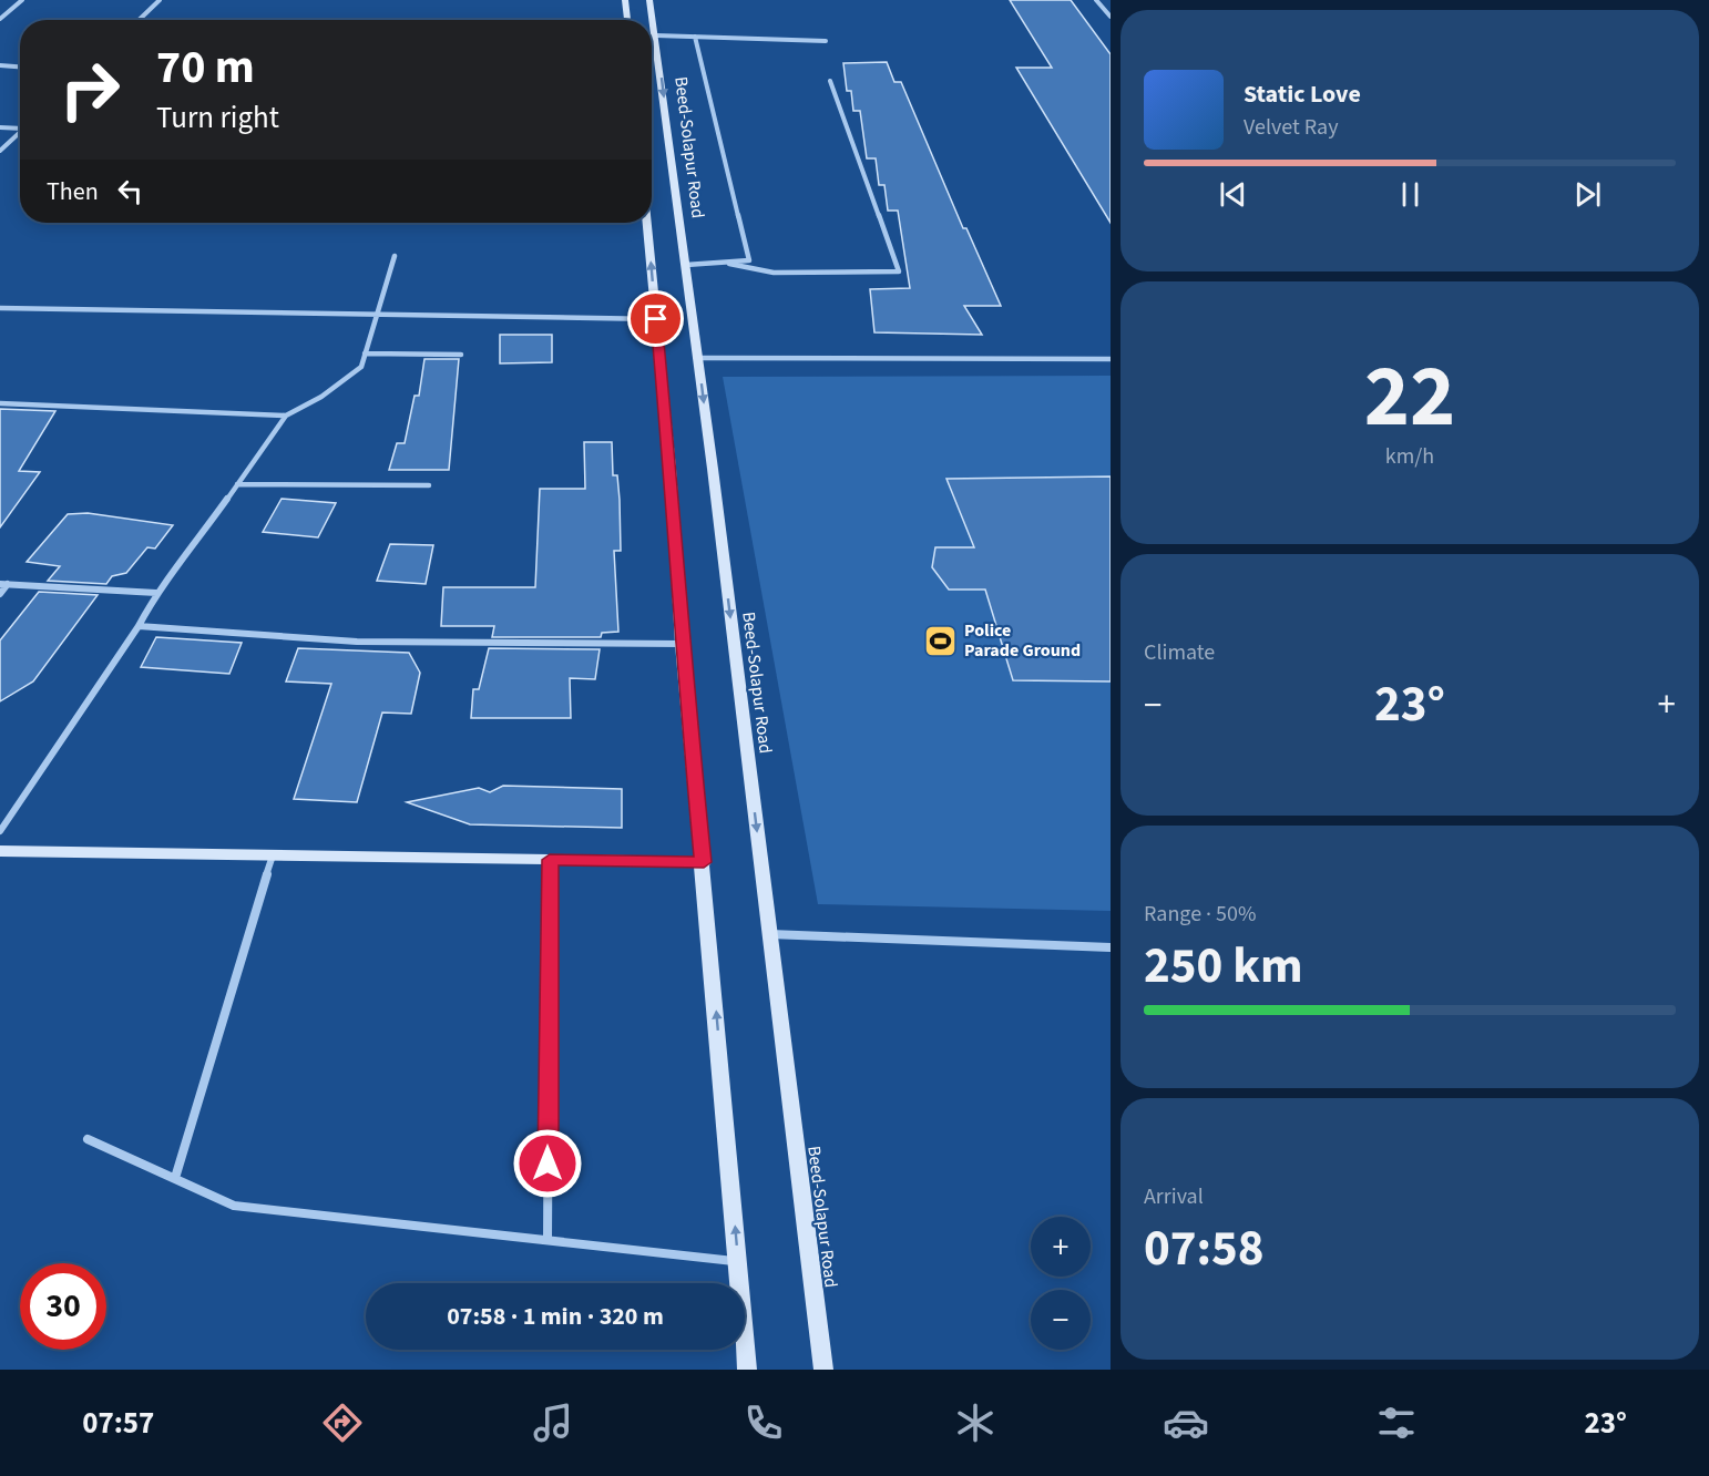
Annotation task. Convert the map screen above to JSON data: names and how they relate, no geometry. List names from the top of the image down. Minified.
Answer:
{"streets":{"main road":["Beed-Solapur Road"]},"places":{"sports":["Police Parade Ground"]},"page":{"turn":["70 m","Turn right"],"song":["Static Love","Velvet Ray"],"then":"Then","tile":[["22","km/h"],"Climate",["Range · 50%","250 km"],["Arrival","07:58"]],"heat":["−","23°","+"],"map_buttons":["+","−"],"limit":"30","trip":"07:58 · 1 min · 320 m","tabs":["07:57","23°"]}}
